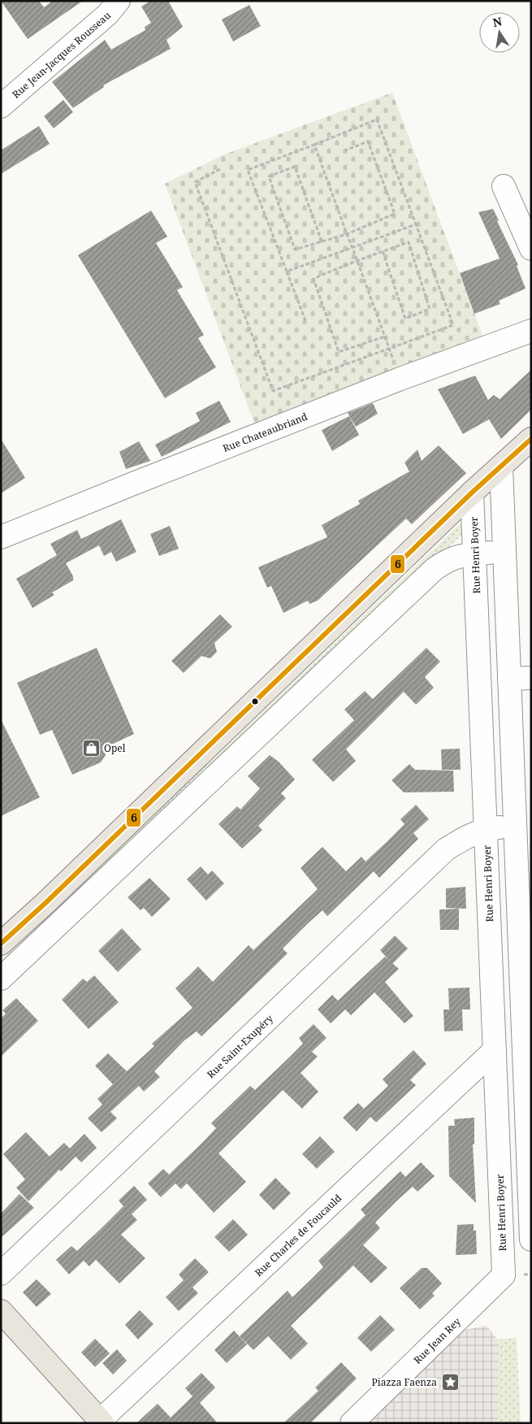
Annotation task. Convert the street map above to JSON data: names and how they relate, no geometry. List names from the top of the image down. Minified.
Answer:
{"streets":{"street":["Rue Jean-Jacques Rousseau","Rue Chateaubriand","Rue Henri Boyer","Rue Saint-Exupéry","Rue Charles de Foucauld","Rue Jean Rey"]},"crossings":[["Rue Henri Boyer","Rue Saint-Exupéry"],["Rue Henri Boyer","Rue Charles de Foucauld"],["Rue Henri Boyer","Rue Jean Rey"]],"places":{"shop":["Opel"],"place":["Piazza Faenza"]},"lines":["transit line 6"],"north":"top"}
